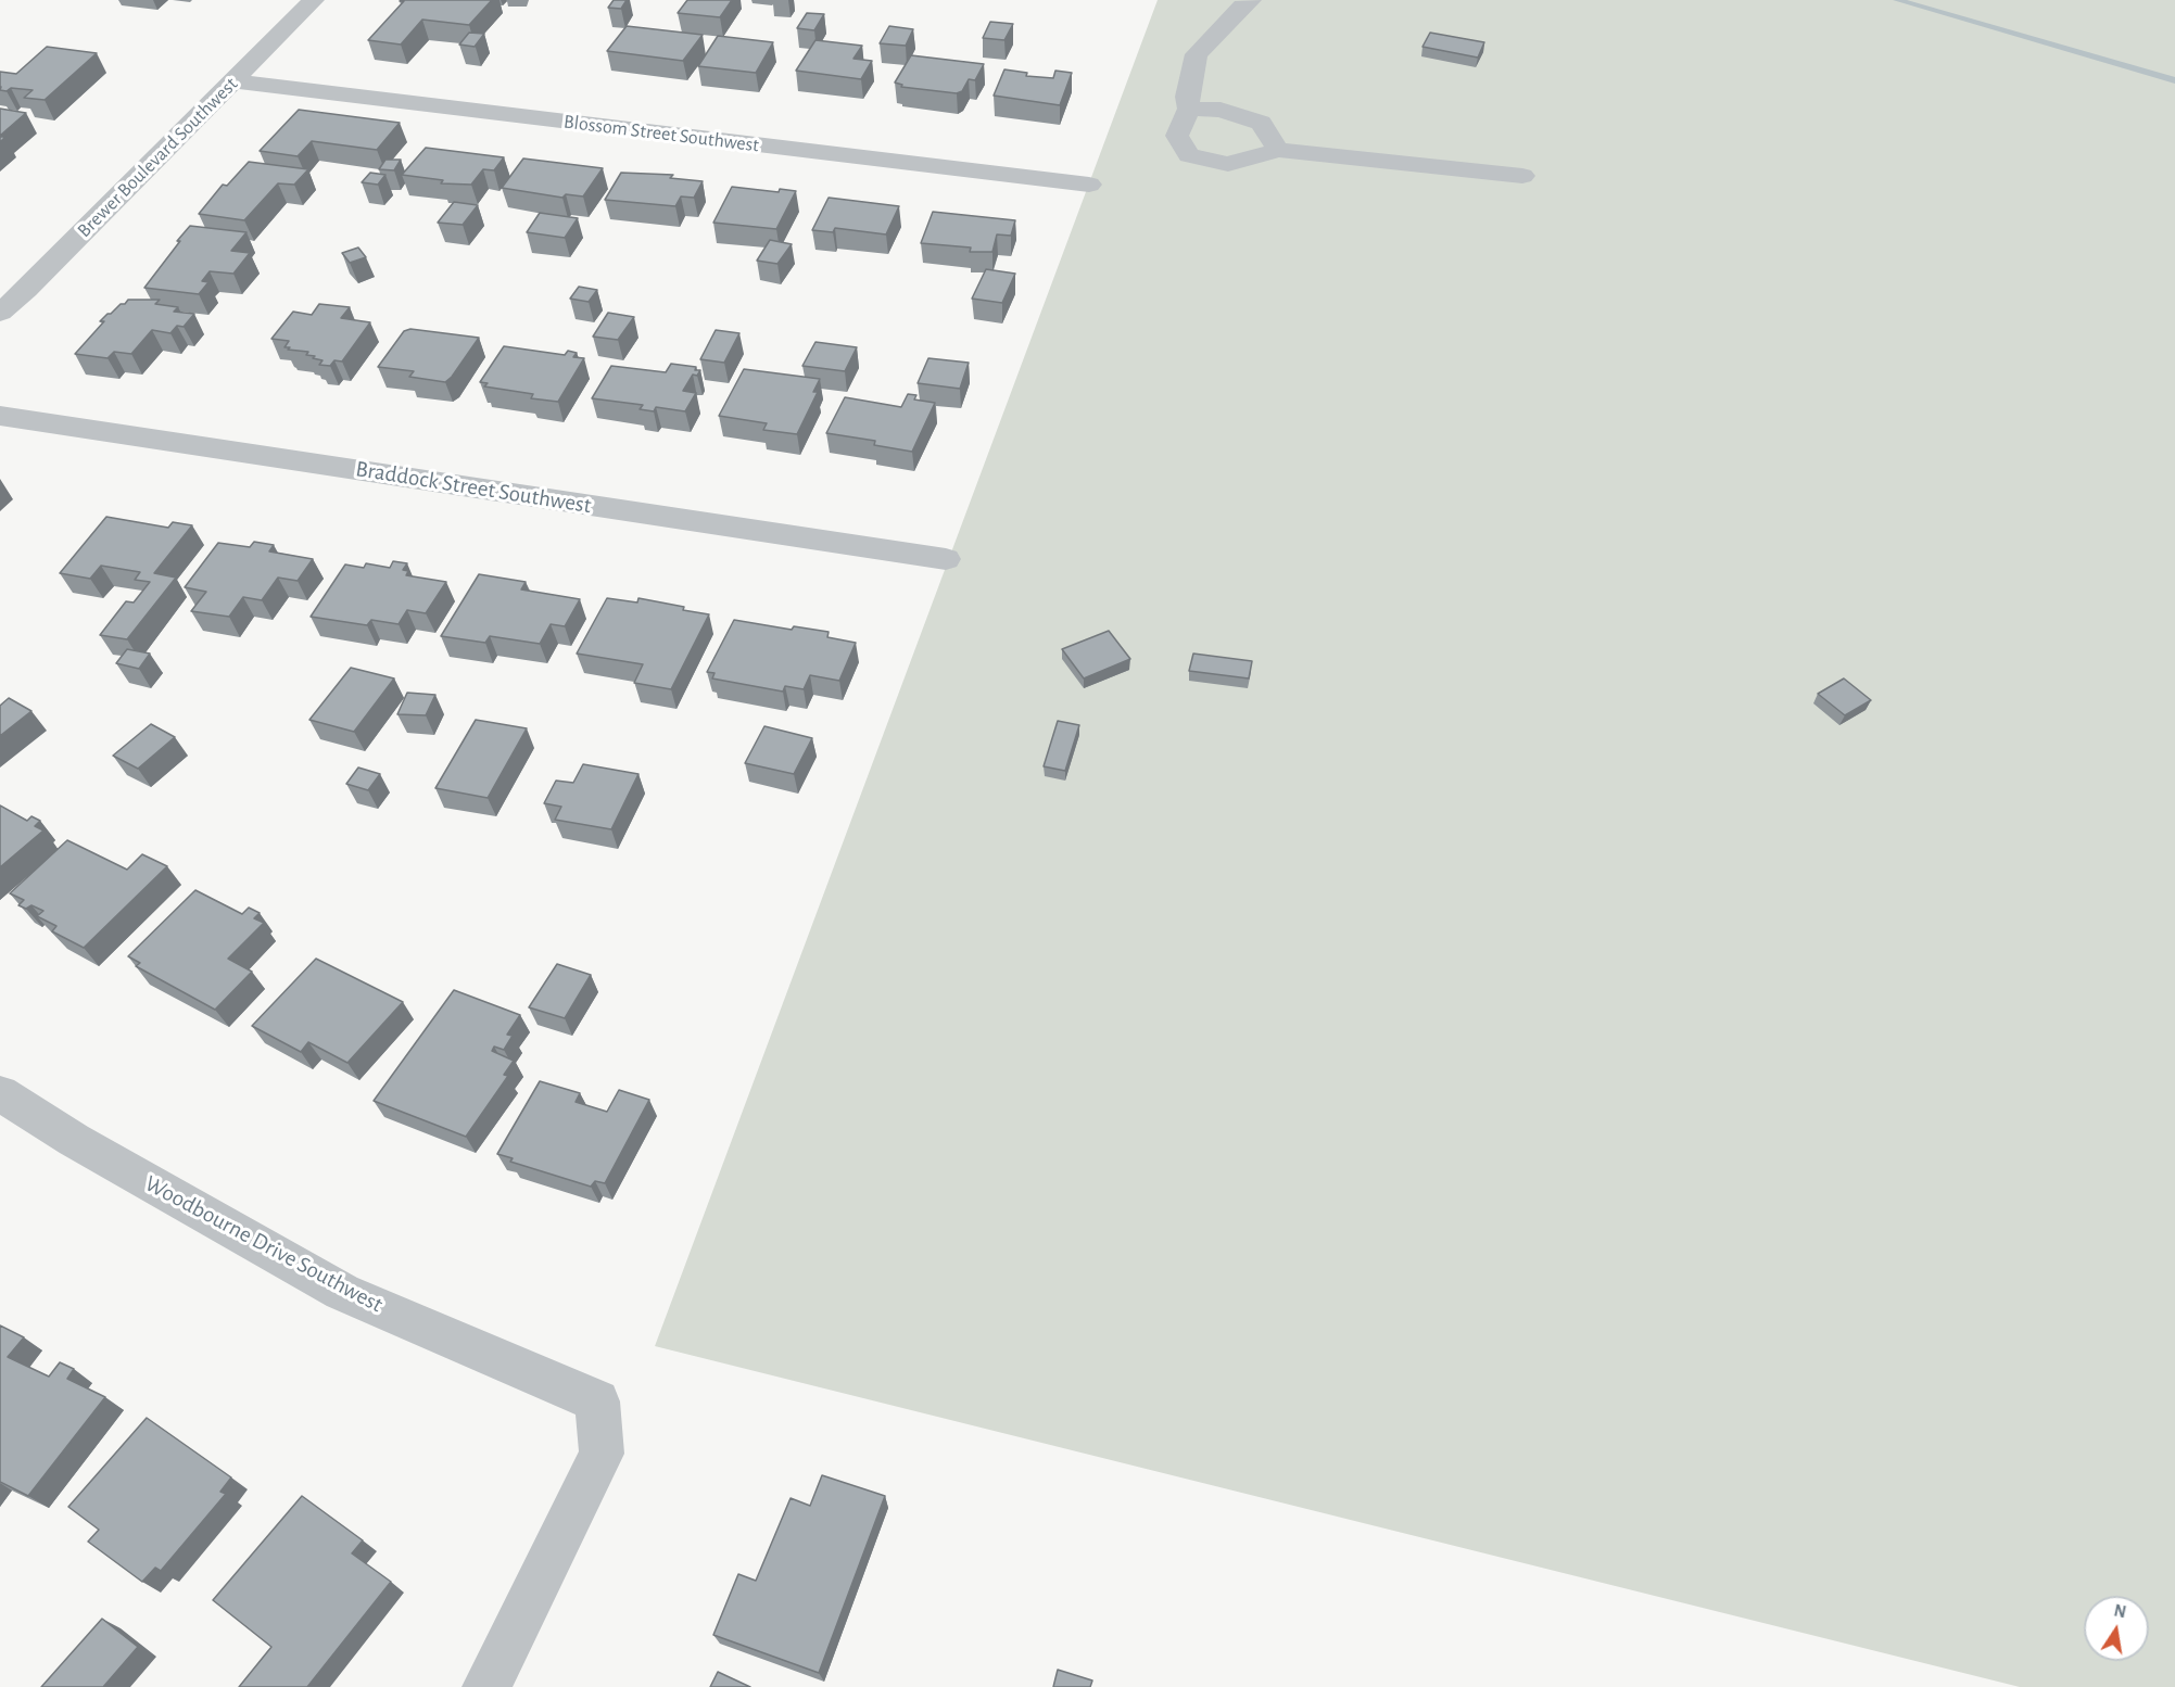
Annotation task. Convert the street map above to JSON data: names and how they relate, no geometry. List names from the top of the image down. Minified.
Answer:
{"streets":{"street":["Blossom Street Southwest","Brewer Boulevard Southwest","Braddock Street Southwest","Woodbourne Drive Southwest"]},"crossings":[["Blossom Street Southwest","Brewer Boulevard Southwest"]],"north":"top"}
